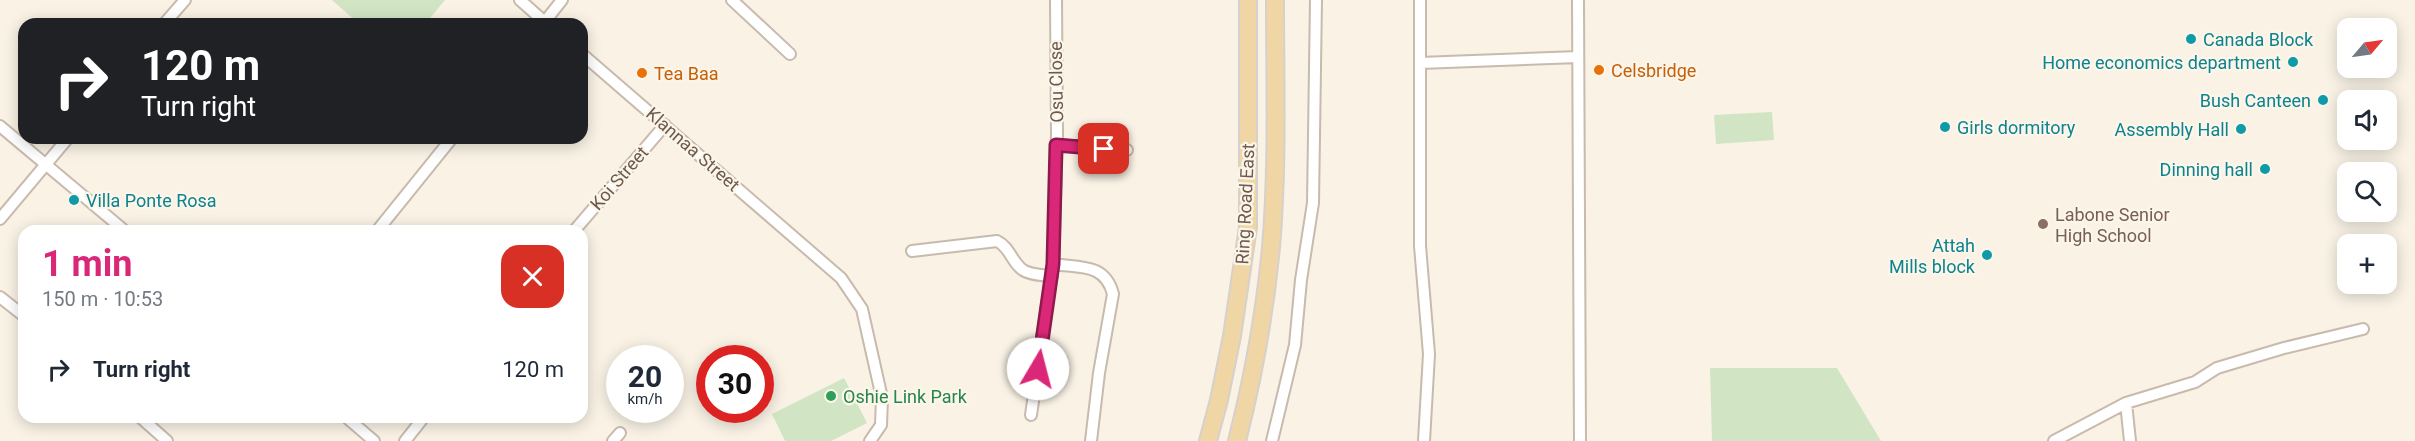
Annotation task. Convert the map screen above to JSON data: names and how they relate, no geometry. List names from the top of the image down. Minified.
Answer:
{"streets":{"main road":["Ring Road East"],"street":["Osu Close","Klannaa Street","Koi Street"]},"crossings":[["Klannaa Street","Koi Street"]],"places":["Canada Block","Home economics department","Celsbridge","Tea Baa","Bush Canteen","Girls dormitory","Assembly Hall","Dinning hall","Villa Ponte Rosa","Labone Senior High School","Attah Mills block","Oshie Link Park"],"north":"top right","page":{"map_buttons":"+","turn":["120 m","Turn right"],"heading":["1 min","150 m · 10:53"],"list":[{"name":"Turn right","value":"120 m"}],"speed":"20 km/h","limit":"30"}}
